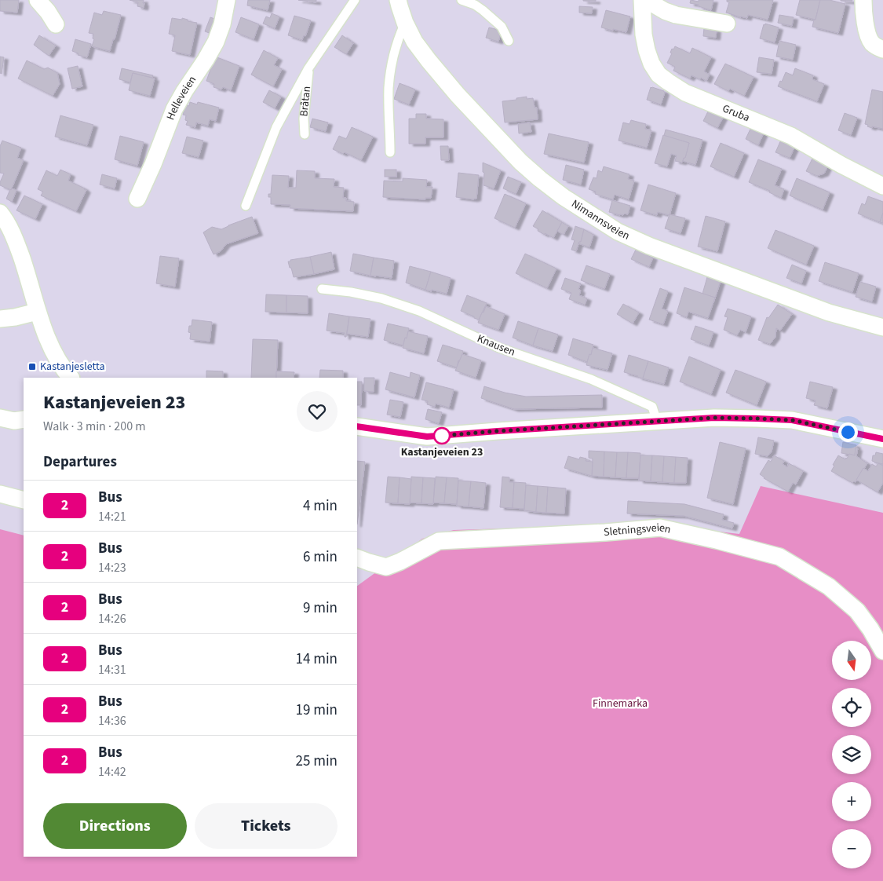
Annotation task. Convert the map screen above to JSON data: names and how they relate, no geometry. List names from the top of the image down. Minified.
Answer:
{"streets":{"street":["Helleveien","Gruba","Nimannsveien","Sletningsveien"],"lane":["Bråtan","Knausen"]},"parks":["Finnemarka"],"places":{"transit":["Kastanjesletta"],"other":["Kastanjeveien 23"]},"lines":["bus line 2"],"north":"bottom","page":{"heading":[["Kastanjeveien 23","Walk · 3 min · 200 m"],"Departures"],"list":[{"mark":"2","name":"Bus","note":"14:21","value":"4 min"},{"mark":"2","name":"Bus","note":"14:23","value":"6 min"},{"mark":"2","name":"Bus","note":"14:26","value":"9 min"},{"mark":"2","name":"Bus","note":"14:31","value":"14 min"},{"mark":"2","name":"Bus","note":"14:36","value":"19 min"},{"mark":"2","name":"Bus","note":"14:42","value":"25 min"}],"map_buttons":["+","−"],"buttons":["Directions","Tickets"]}}
